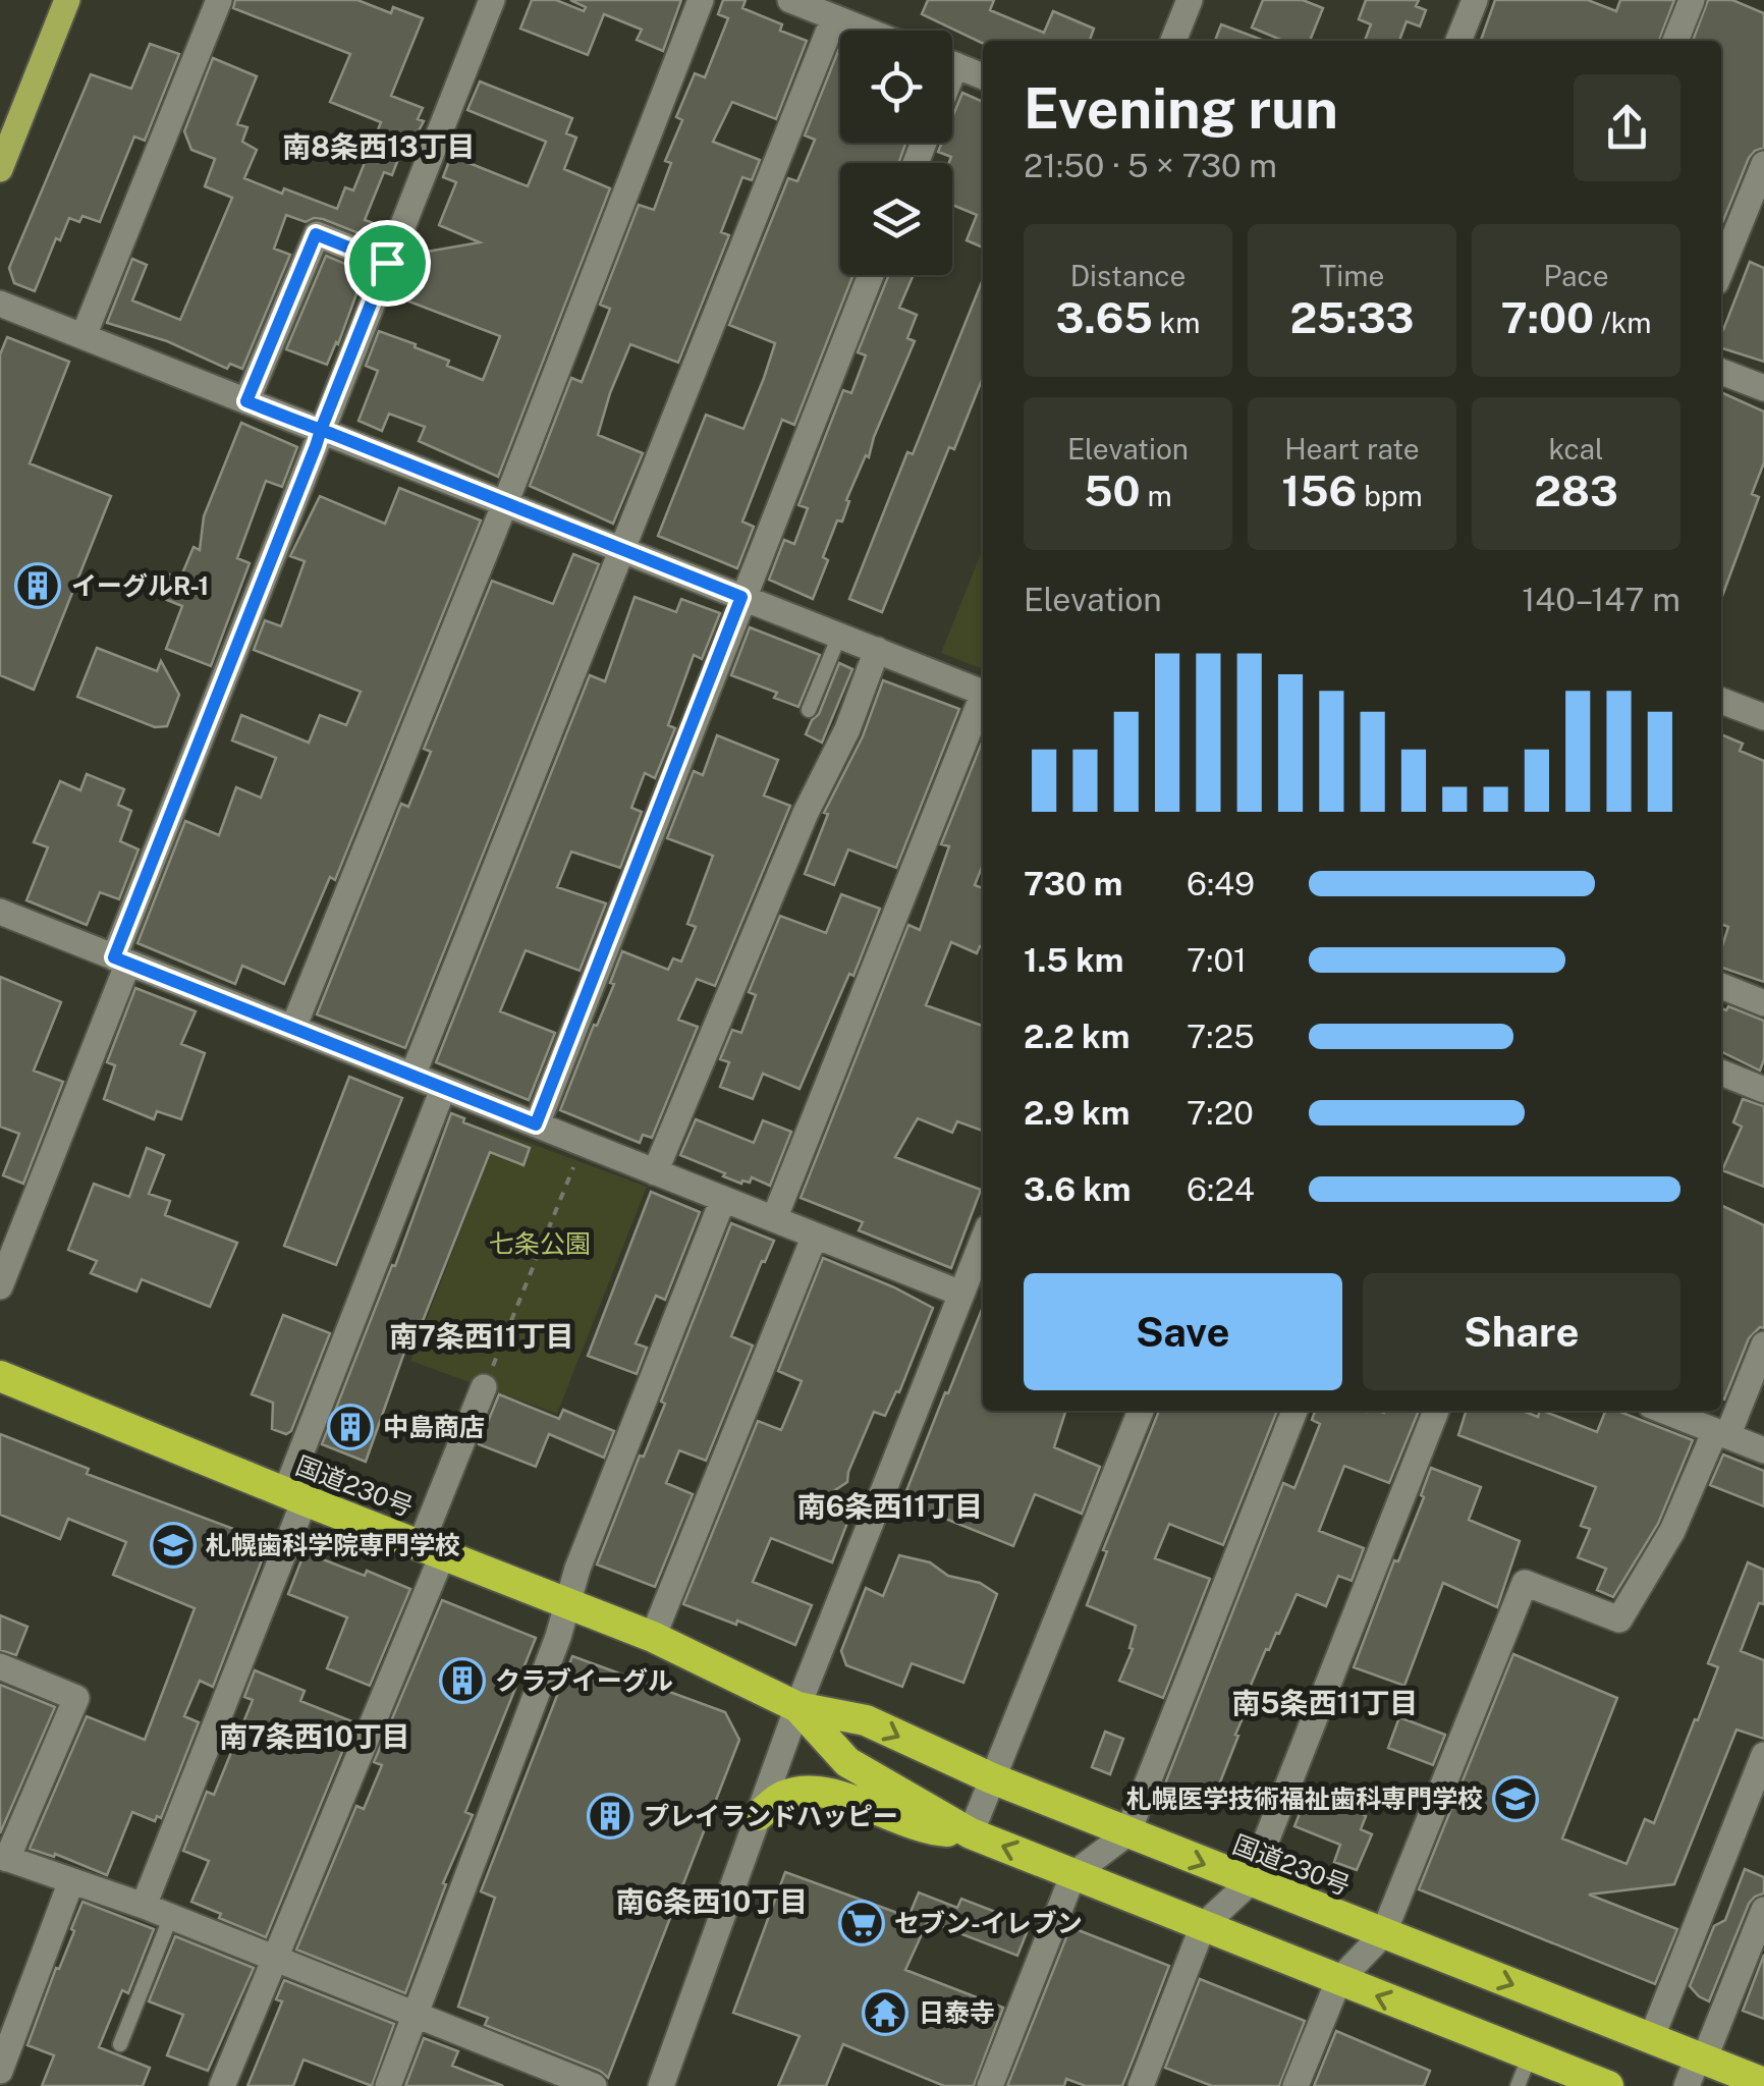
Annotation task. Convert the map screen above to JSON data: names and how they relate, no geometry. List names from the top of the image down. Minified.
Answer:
{"streets":{"highway":["国道230号"]},"districts":["南8条西13丁目","南7条西11丁目","南6条西11丁目","南5条西11丁目","南7条西10丁目","南6条西10丁目"],"parks":["七条公園"],"places":{"building":["イーグルR-1","中島商店","クラブイーグル","プレイランドハッピー"],"school or university":["札幌歯科学院専門学校","札幌医学技術福祉歯科専門学校"],"supermarket":["セブン-イレブン"],"temple":["日泰寺"]},"page":{"heading":["Evening run","21:50 · 5 × 730 m"],"stats":[["Distance","3.65 km"],["Time","25:33"],["Pace","7:00 /km"],["Elevation","50 m"],["Heart rate","156 bpm"],["kcal","283"]],"chart":["Elevation","140–147 m"],"list":[{"name":"730 m","note":"6:49"},{"name":"1.5 km","note":"7:01"},{"name":"2.2 km","note":"7:25"},{"name":"2.9 km","note":"7:20"},{"name":"3.6 km","note":"6:24"}],"buttons":["Save","Share"]}}
